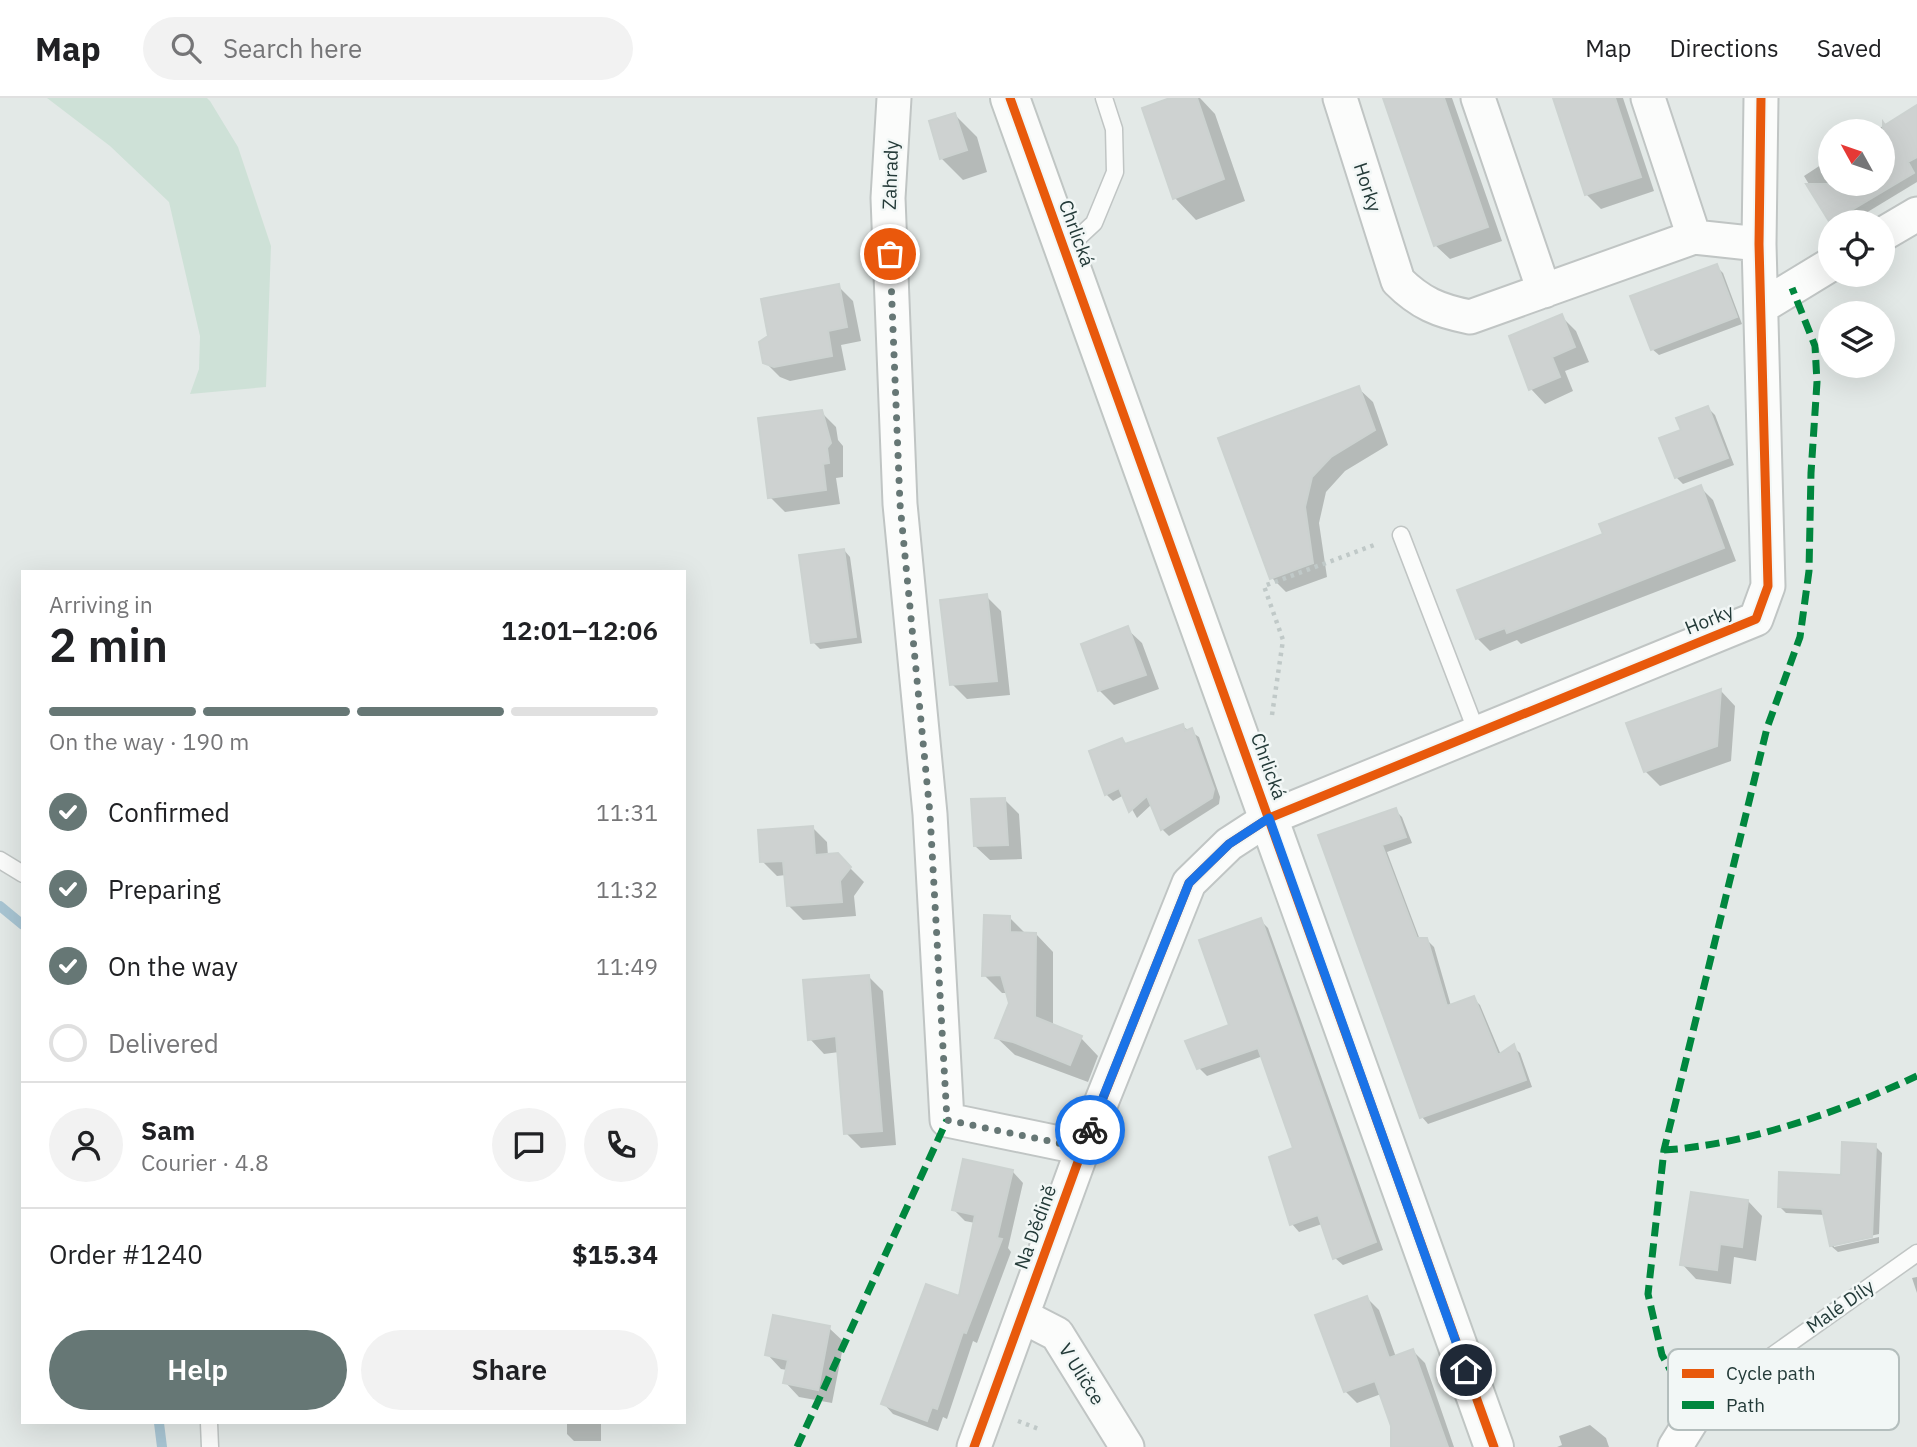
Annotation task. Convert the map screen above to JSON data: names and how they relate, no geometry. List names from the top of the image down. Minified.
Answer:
{"streets":{"street":["Zahrady","Horky","Chrlická","Na Dědině","Malé Díly","V Uličce"]},"crossings":[["Zahrady","Na Dědině"],["Horky","Chrlická"],["Horky","Na Dědině"],["Chrlická","Na Dědině"],["Na Dědině","V Uličce"]],"legend":["Cycle path","Path"],"north":"top left","page":{"header":"Map","search":"Search here","nav":["Map","Directions","Saved"],"heading":["2 min","Arriving in","12:01–12:06"],"panel":["Sam","Courier · 4.8","Order #1240","$15.34"],"bar":"On the way · 190 m","list":[["Confirmed","11:31"],["Preparing","11:32"],["On the way","11:49"],"Delivered"],"buttons":["Help","Share"]}}
